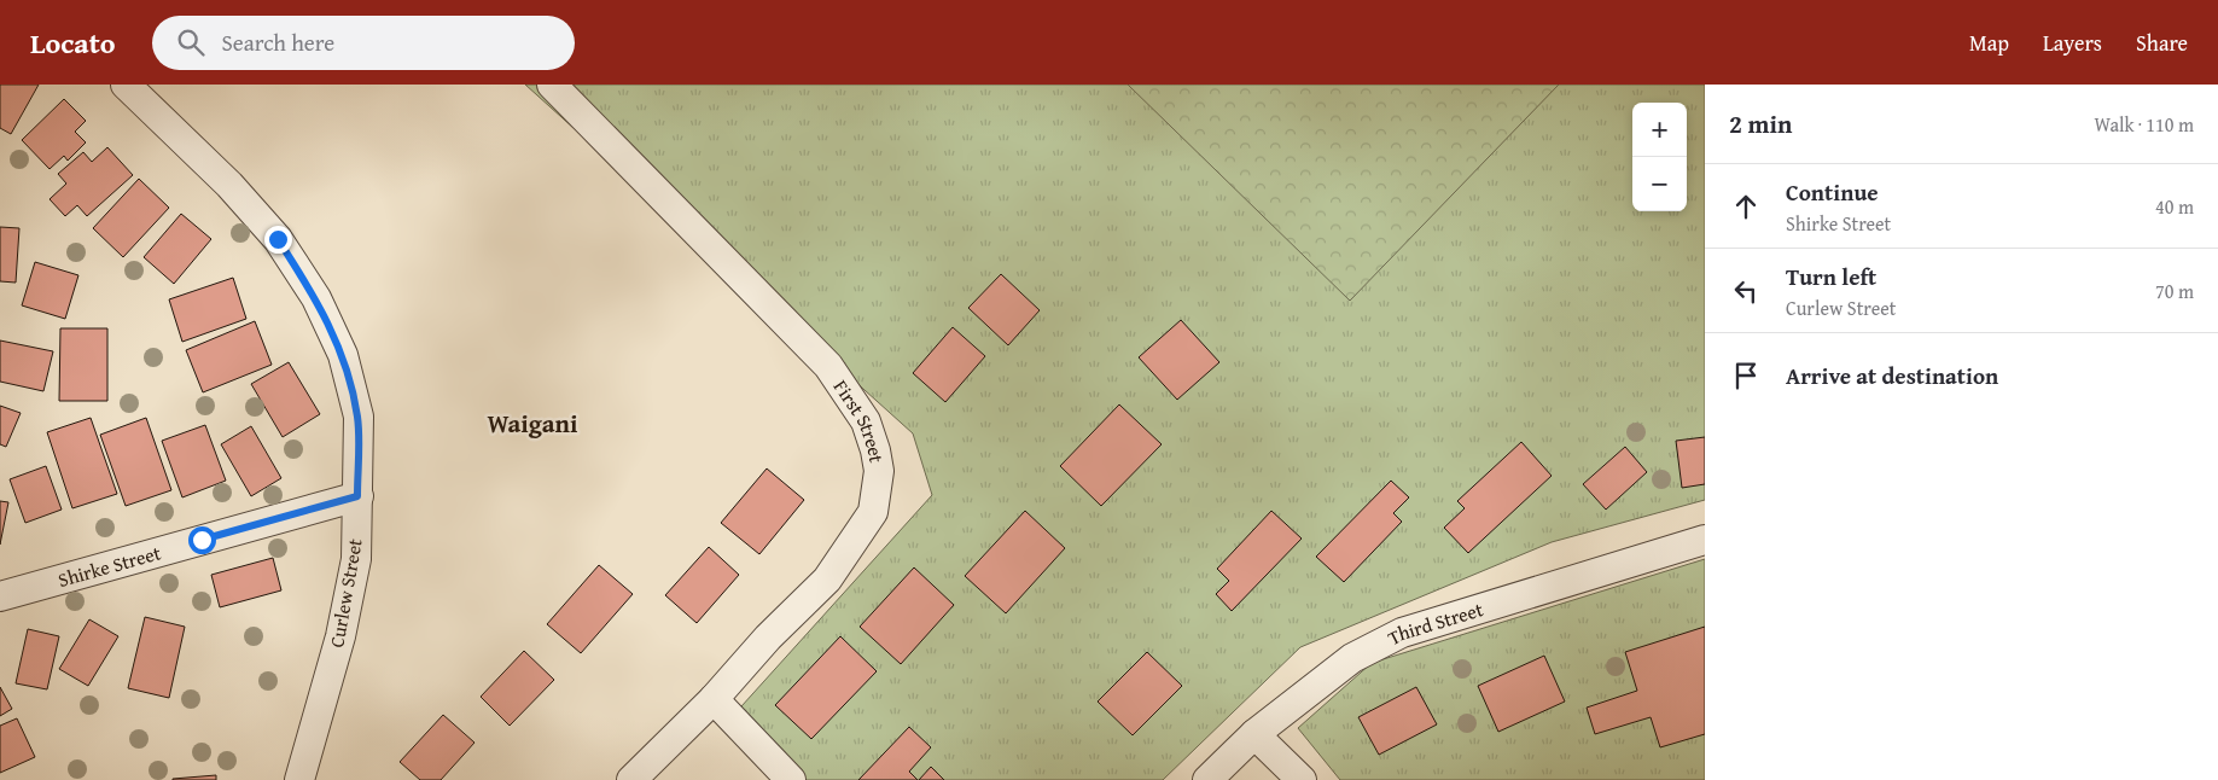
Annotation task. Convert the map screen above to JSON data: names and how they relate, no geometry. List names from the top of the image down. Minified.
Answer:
{"streets":{"street":["First Street","Shirke Street","Curlew Street","Third Street"]},"crossings":[["Shirke Street","Curlew Street"]],"districts":["Waigani"],"page":{"header":"Locato","search":"Search here","nav":["Map","Layers","Share"],"heading":["2 min","Walk · 110 m"],"map_buttons":["+","−"],"list":[["Continue","Shirke Street","40 m"],["Turn left","Curlew Street","70 m"],"Arrive at destination"]}}
